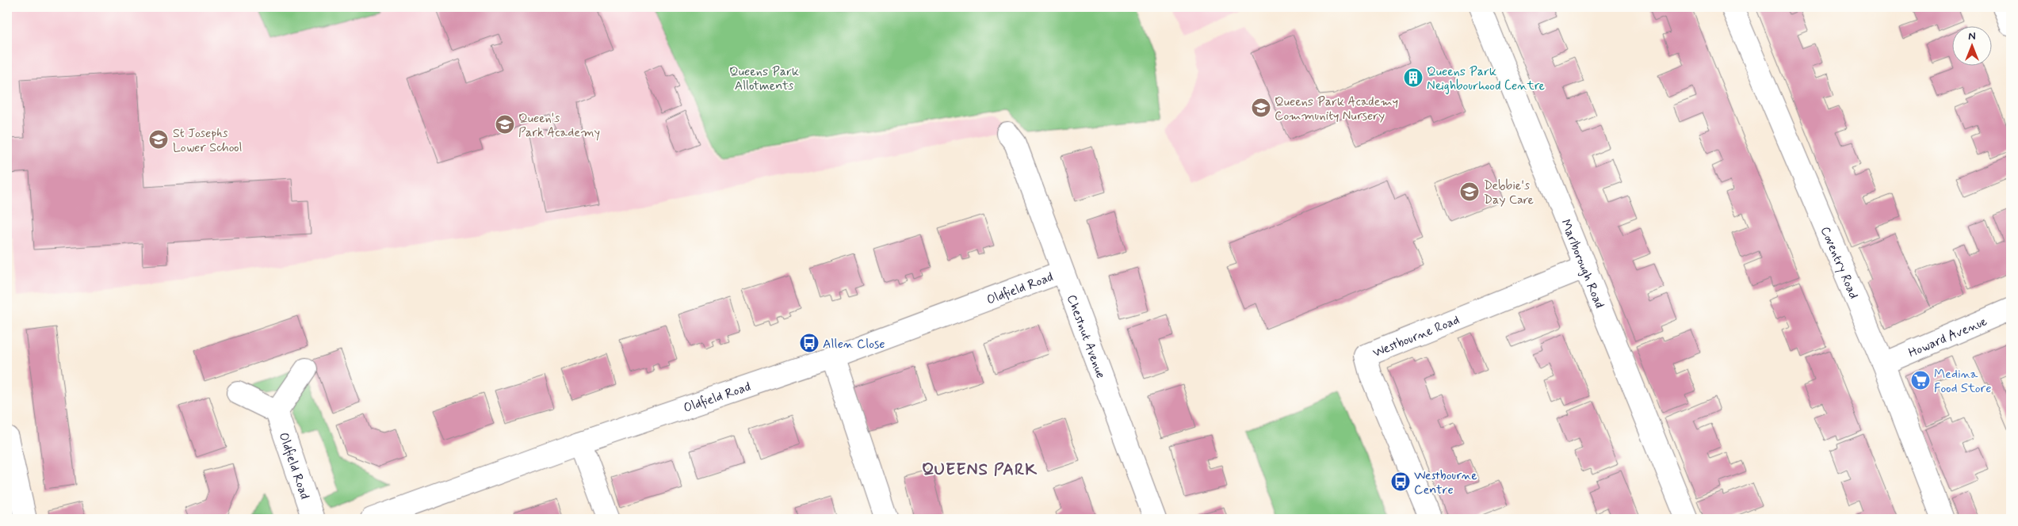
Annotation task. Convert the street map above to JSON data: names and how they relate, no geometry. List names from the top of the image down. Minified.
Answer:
{"streets":{"street":["Coventry Road","Marlborough Road","Oldfield Road","Westbourne Road","Howard Avenue","Chestnut Avenue"]},"crossings":[["Coventry Road","Howard Avenue"],["Marlborough Road","Westbourne Road"],["Oldfield Road","Chestnut Avenue"]],"districts":["QUEENS PARK"],"parks":["Queens Park Allotments"],"places":{"building":["Queens Park Neighbourhood Centre"],"school or university":["Queens Park Academy Community Nursery","Queen's Park Academy","St Josephs Lower School","Debbie's Day Care"],"bus stop":["Allen Close","Westbourne Centre"],"supermarket":["Medina Food Store"]},"north":"top"}
